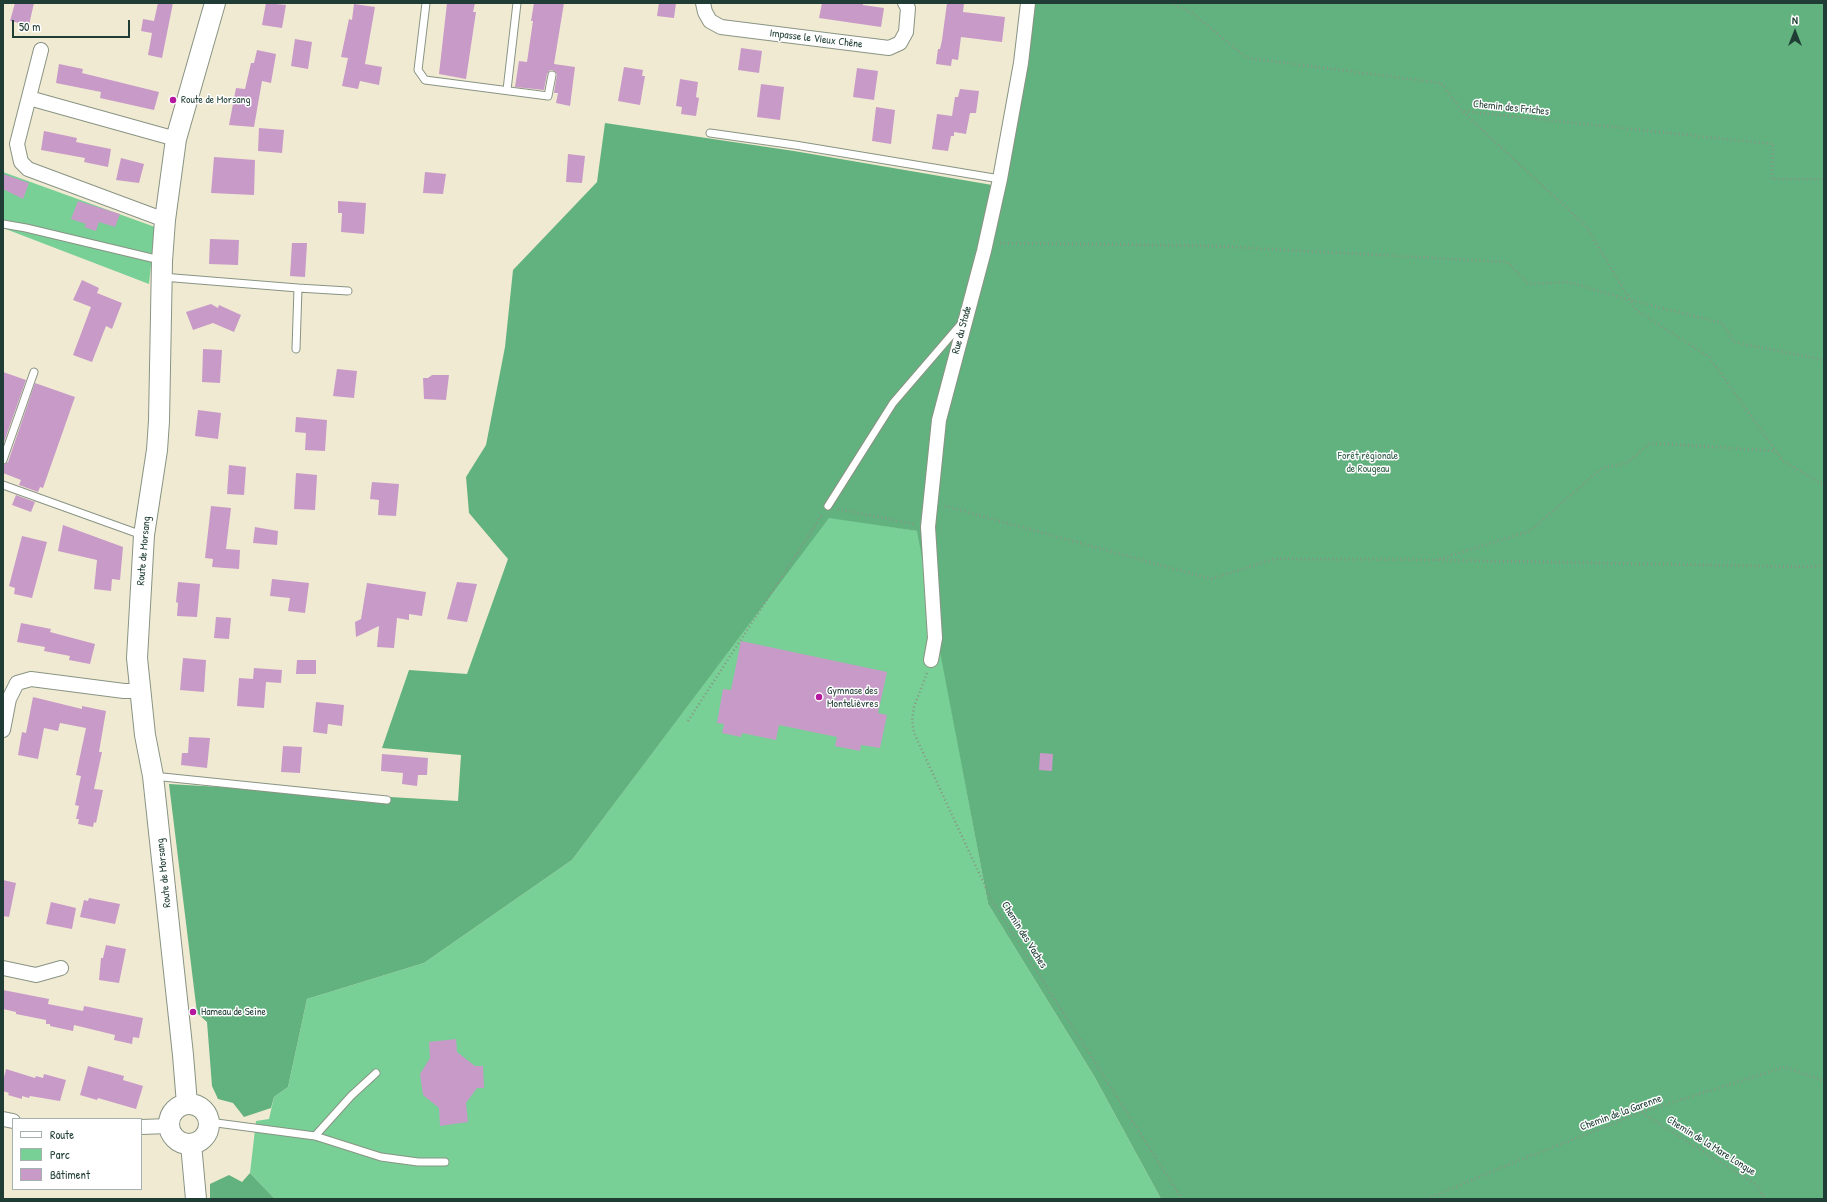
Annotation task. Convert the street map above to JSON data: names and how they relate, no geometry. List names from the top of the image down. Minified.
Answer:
{"streets":{"street":["Impasse le Vieux Chêne","Rue du Stade","Route de Morsang"],"path":["Chemin des Friches","Chemin des Vaches","Chemin de la Garenne","Chemin de la Mare Longue"]},"crossings":[["Rue du Stade","Chemin des Vaches"],["Chemin de la Garenne","Chemin de la Mare Longue"]],"parks":["Forêt régionale de Rougeau"],"places":["Route de Morsang","Gymnase des Montelièvres","Hameau de Seine"],"legend":["Route","Parc","Bâtiment"],"scale_bar":"50 m","north":"top"}
